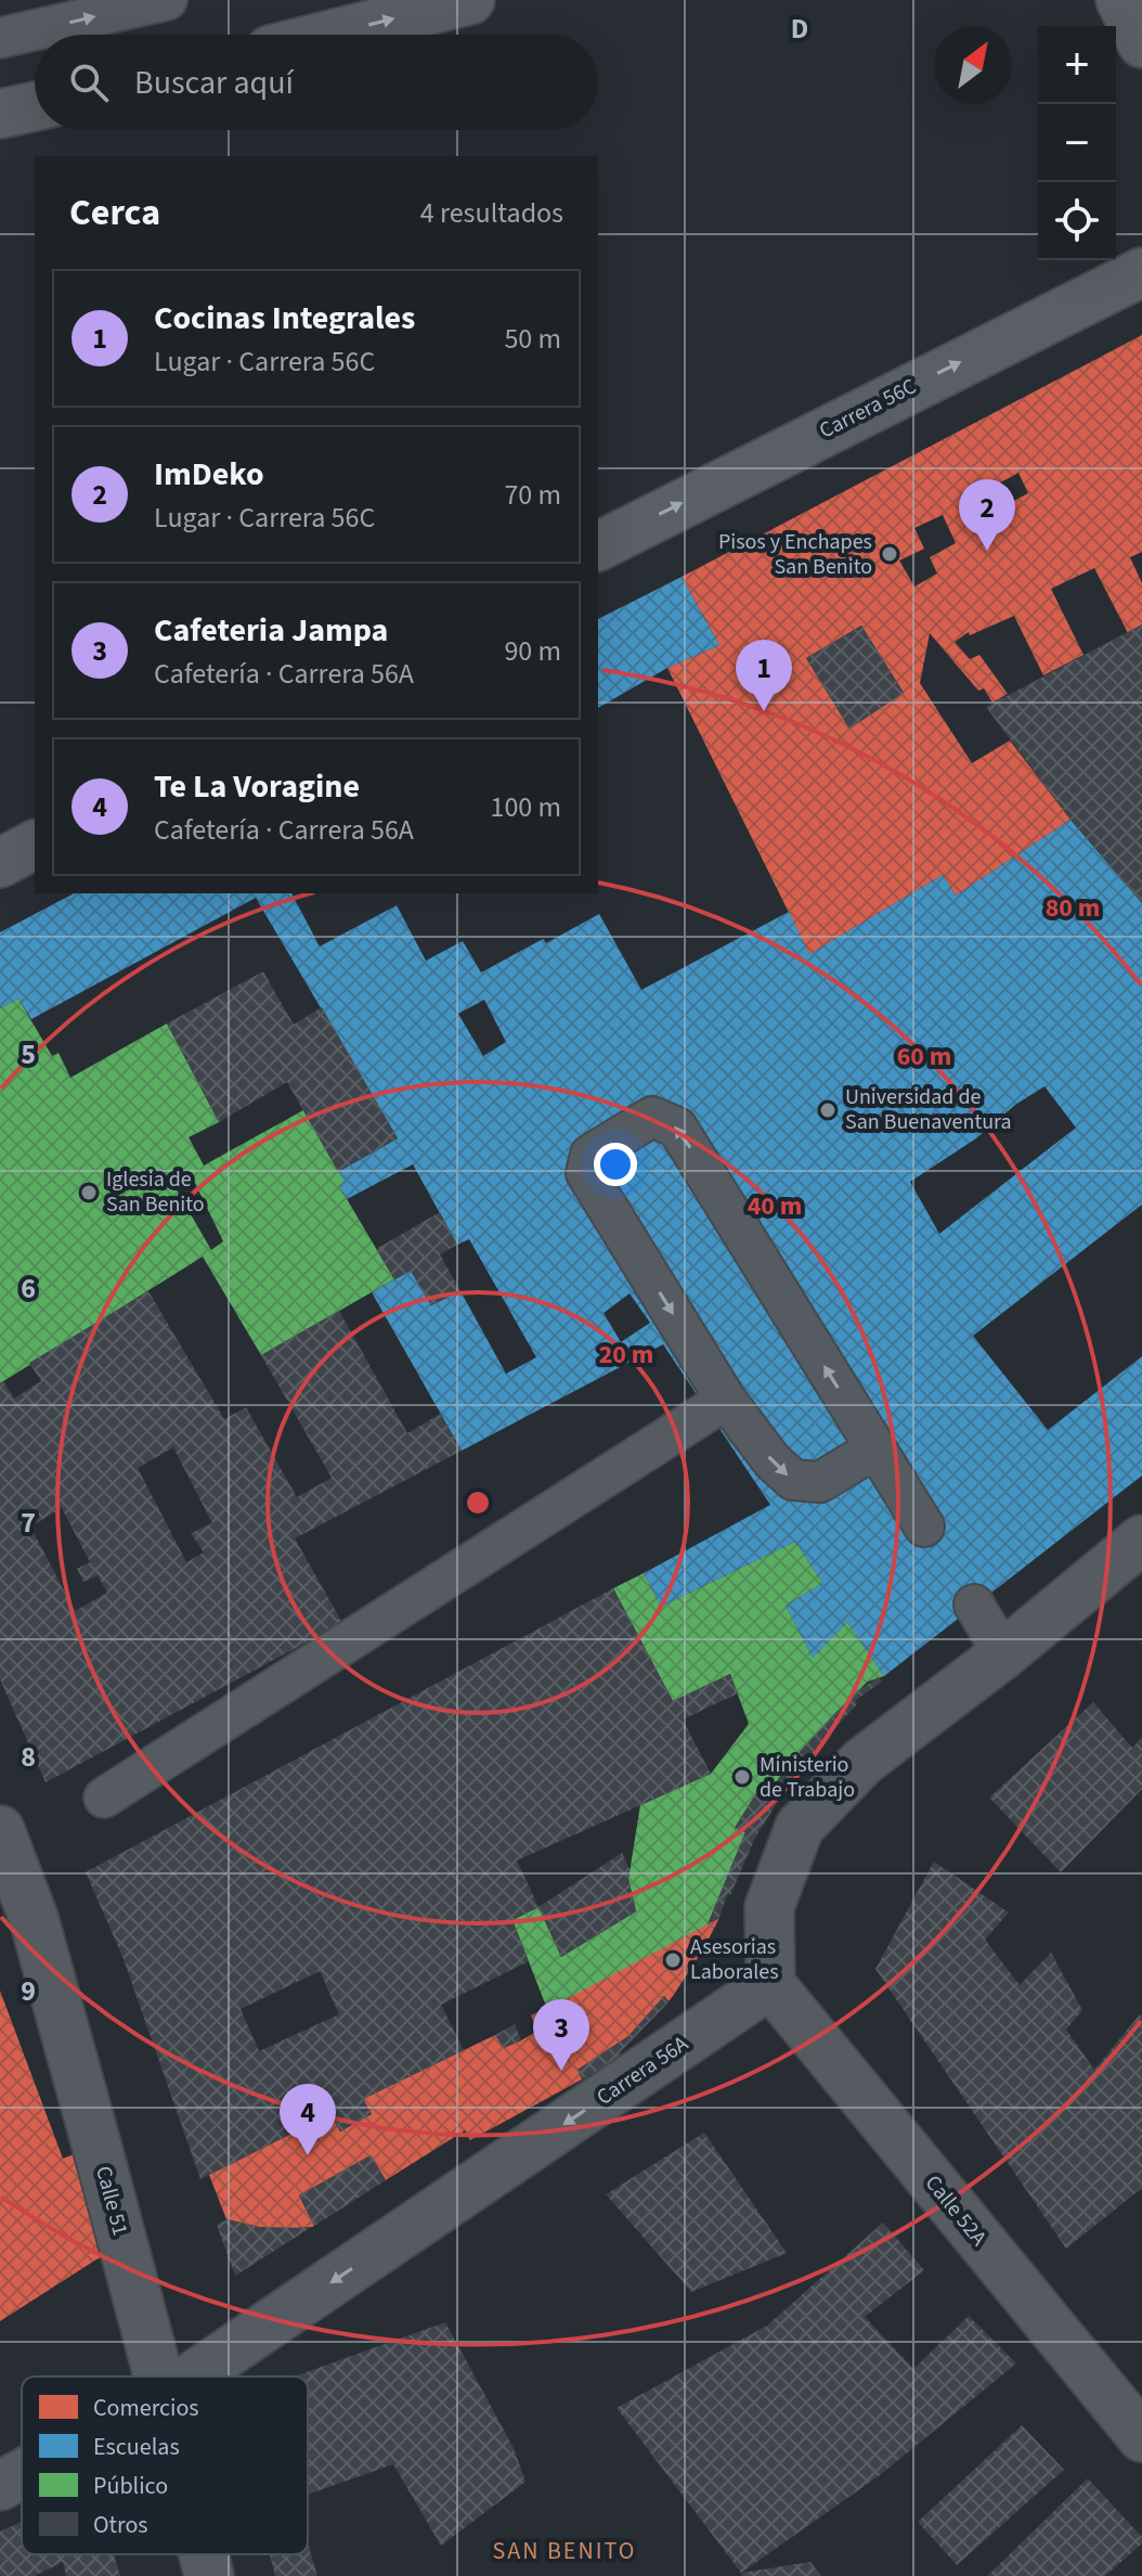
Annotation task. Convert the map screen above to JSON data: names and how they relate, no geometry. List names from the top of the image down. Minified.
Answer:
{"streets":{"street":["Carrera 56C","Carrera 56A","Calle 51","Calle 52A"]},"crossings":[["Carrera 56A","Calle 52A"]],"one_way":["Carrera 56C","Carrera 56A"],"districts":["SAN BENITO"],"places":["Pisos y Enchapes San Benito","Universidad de San Buenaventura","Iglesia de San Benito","Ministerio de Trabajo","Asesorias Laborales"],"legend":["Comercios","Escuelas","Público","Otros"],"north":"top right","page":{"map_buttons":["+","−"],"search":"Buscar aquí","heading":["Cerca","4 resultados"],"list":[{"mark":"1","name":"Cocinas Integrales","note":"Lugar · Carrera 56C","value":"50 m"},{"mark":"2","name":"ImDeko","note":"Lugar · Carrera 56C","value":"70 m"},{"mark":"3","name":"Cafeteria Jampa","note":"Cafetería · Carrera 56A","value":"90 m"},{"mark":"4","name":"Te La Voragine","note":"Cafetería · Carrera 56A","value":"100 m"}],"pins":["2","1","3","4"]},"grid":{"columns":["D"],"rows":["5","6","7","8","9"]},"rings":["80 m","60 m","40 m","20 m"]}
